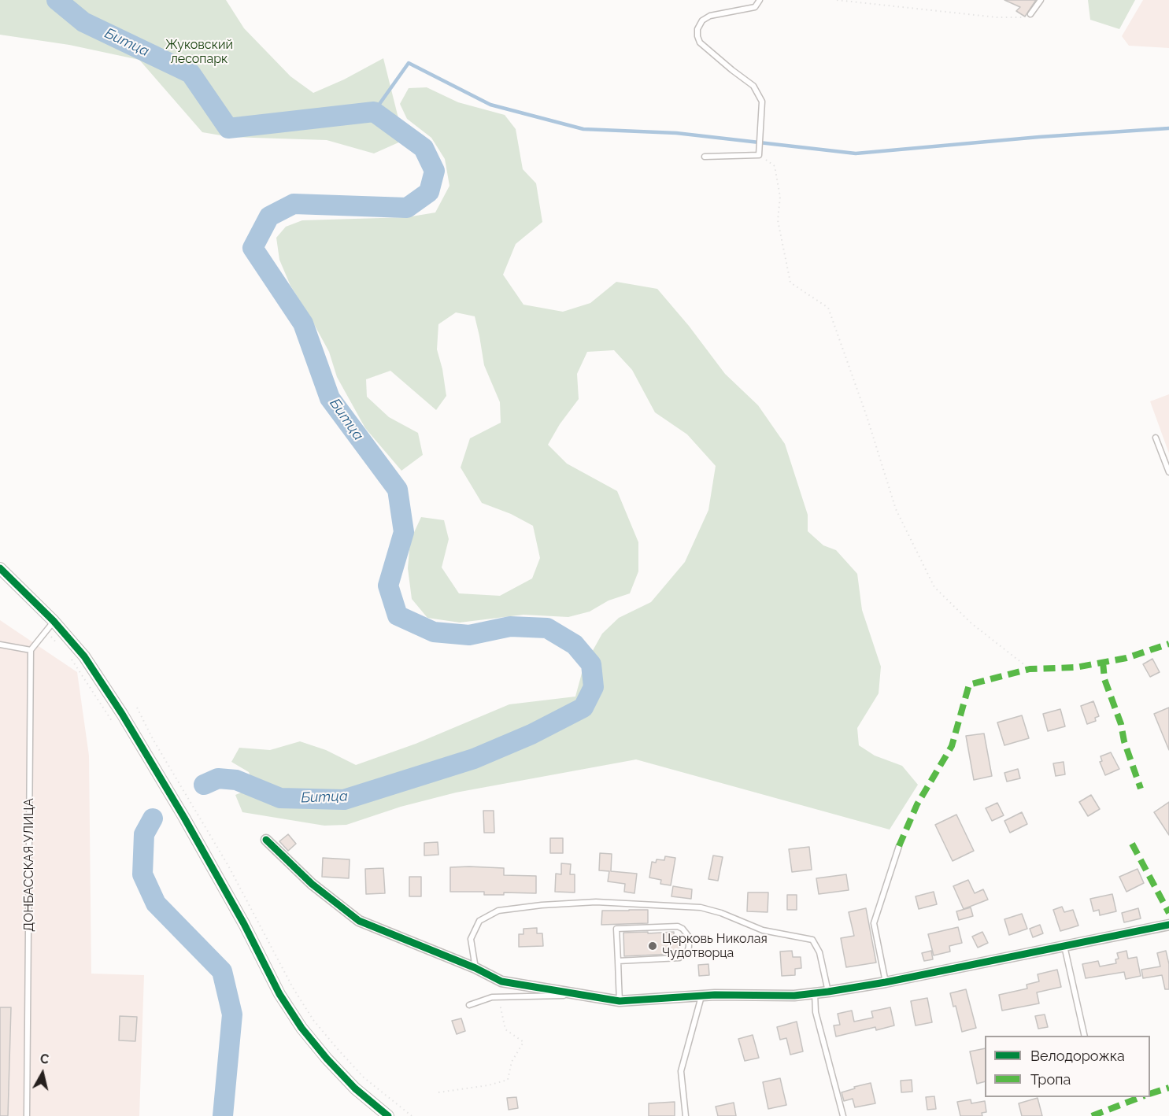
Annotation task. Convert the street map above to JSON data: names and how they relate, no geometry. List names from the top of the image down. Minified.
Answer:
{"streets":{"lane":["ДОНБАССКАЯ УЛИЦА"]},"water":["Битца"],"parks":["Жуковский лесопарк"],"places":["Церковь Николая Чудотворца"],"legend":["Велодорожка","Тропа"],"north":"top"}
